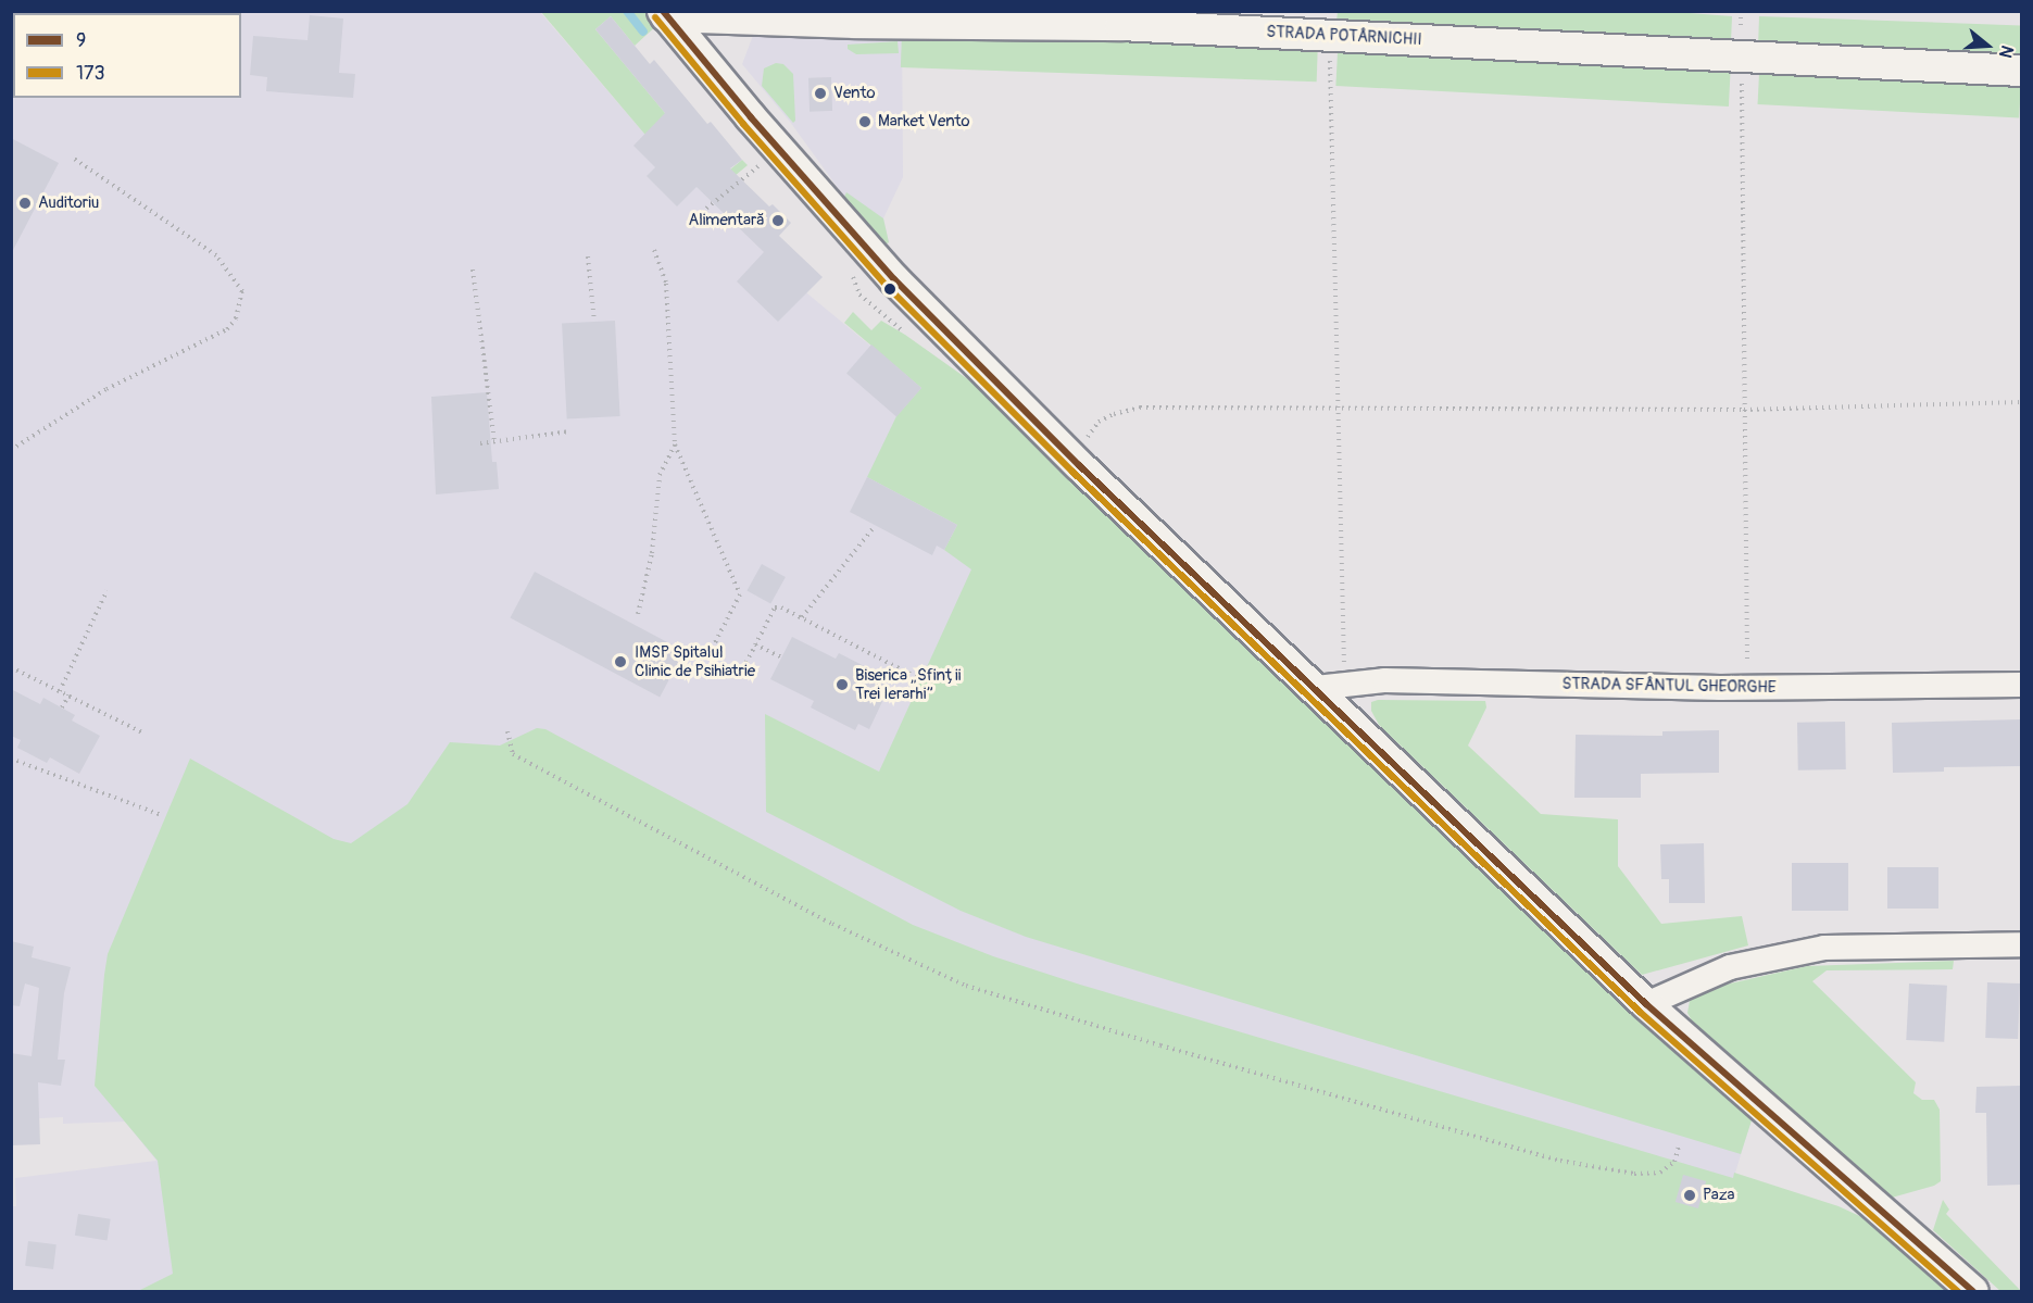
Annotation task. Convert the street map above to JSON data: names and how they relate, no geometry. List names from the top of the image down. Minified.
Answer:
{"streets":{"street":["STRADA POTÂRNICHII","STRADA SFÂNTUL GHEORGHE"]},"places":["Vento","Market Vento","Auditoriu","Alimentară","IMSP Spitalul Clinic de Psihiatrie","Biserica „Sfinții Trei Ierarhi”","Paza"],"lines":["transit line 9","transit line 173"],"legend":["9","173"],"north":"right"}
